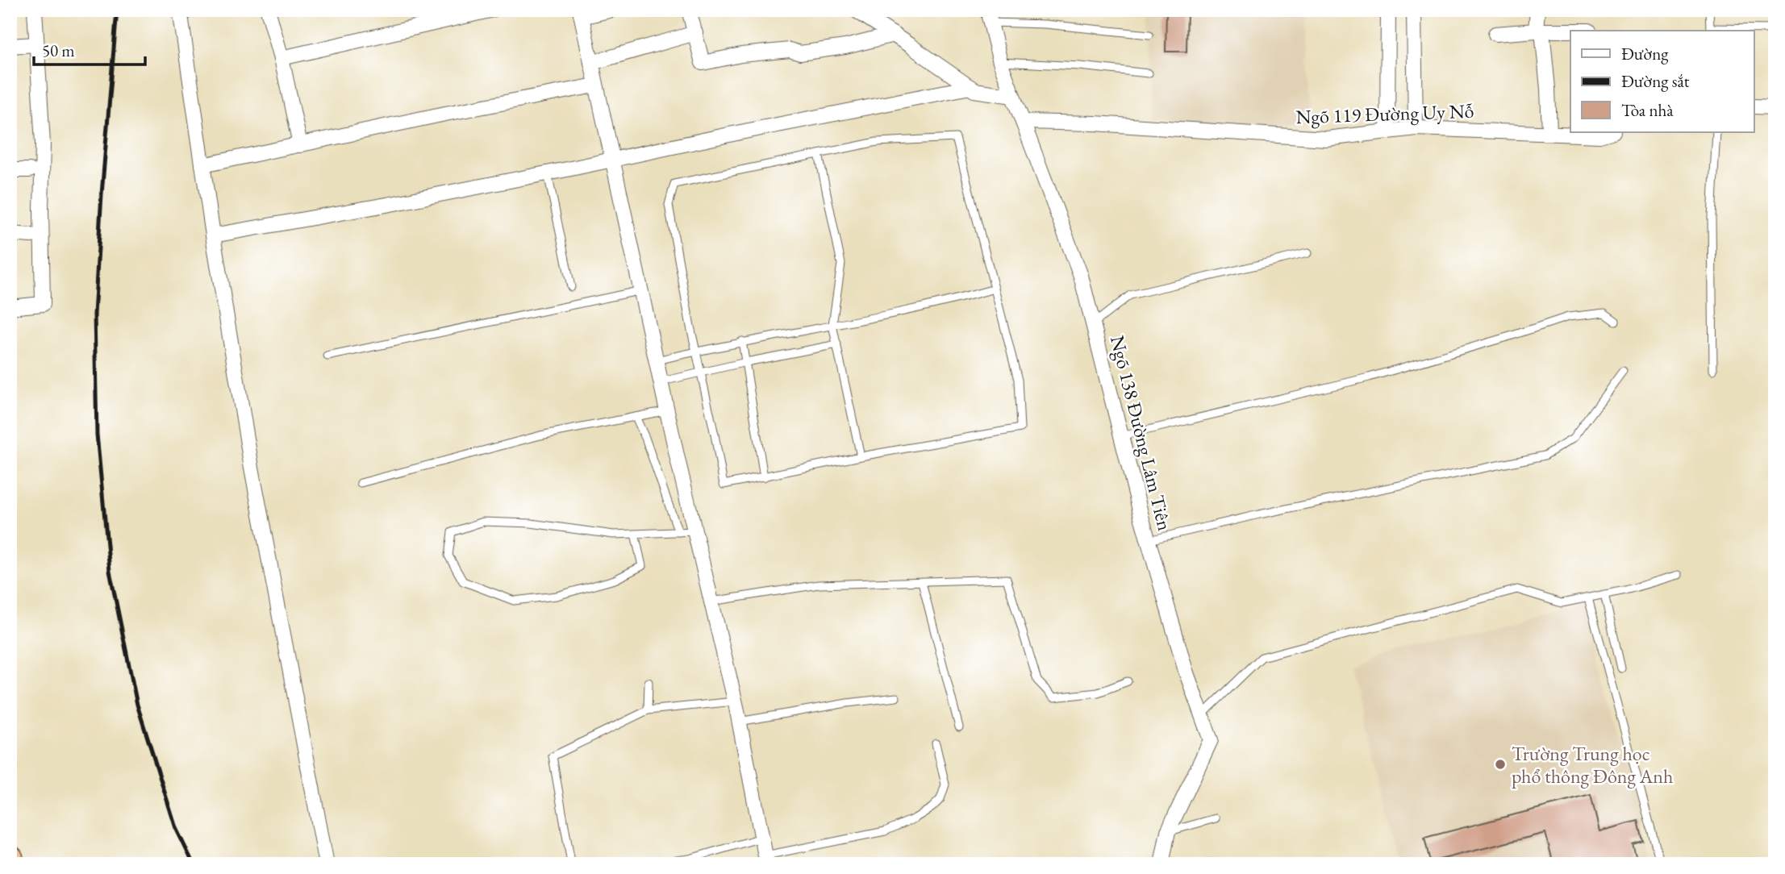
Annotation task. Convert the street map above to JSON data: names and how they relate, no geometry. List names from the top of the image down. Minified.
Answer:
{"streets":{"street":["Ngõ 119 Đường Uy Nỗ","Ngõ 138 Đường Lâm Tiên"]},"crossings":[["Ngõ 119 Đường Uy Nỗ","Ngõ 138 Đường Lâm Tiên"]],"places":["Trường Trung học phổ thông Đông Anh"],"legend":["Đường","Đường sắt","Tòa nhà"],"scale_bar":"50 m"}
